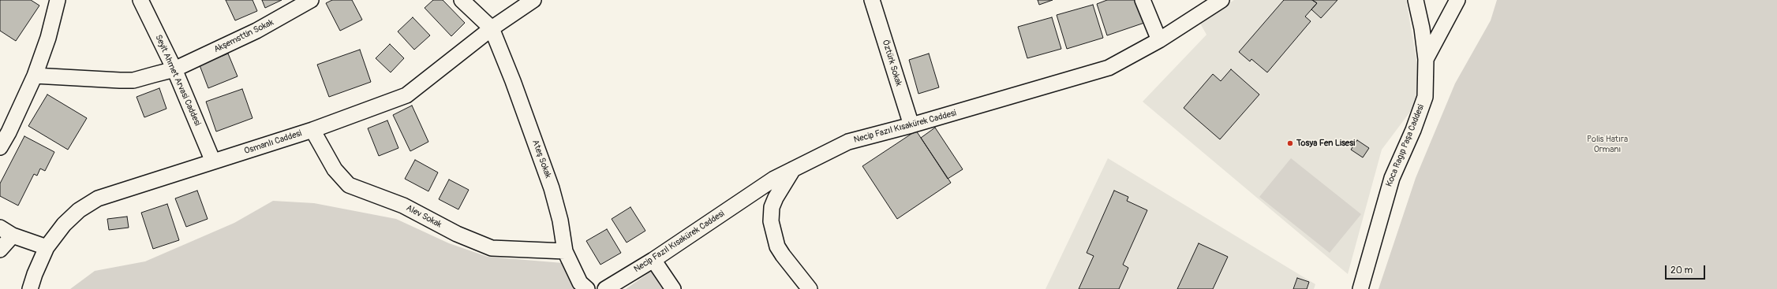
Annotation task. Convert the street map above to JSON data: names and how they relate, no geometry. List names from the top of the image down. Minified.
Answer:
{"streets":{"street":["Akşemsttin Sokak","Öztürk Sokak","Seyit Ahmet Arvasi Caddesi","Necip Fazıl Kısakürek Caddesi","Osmanlı Caddesi","Koca Ragıp Paşa Caddesi","Ateş Sokak","Alev Sokak"]},"crossings":[["Akşemsttin Sokak","Seyit Ahmet Arvasi Caddesi"],["Öztürk Sokak","Necip Fazıl Kısakürek Caddesi"],["Seyit Ahmet Arvasi Caddesi","Osmanlı Caddesi"],["Osmanlı Caddesi","Ateş Sokak"],["Osmanlı Caddesi","Alev Sokak"],["Ateş Sokak","Alev Sokak"]],"parks":["Polis Hatıra Ormanı"],"places":["Tosya Fen Lisesi"],"scale_bar":"20 m"}
